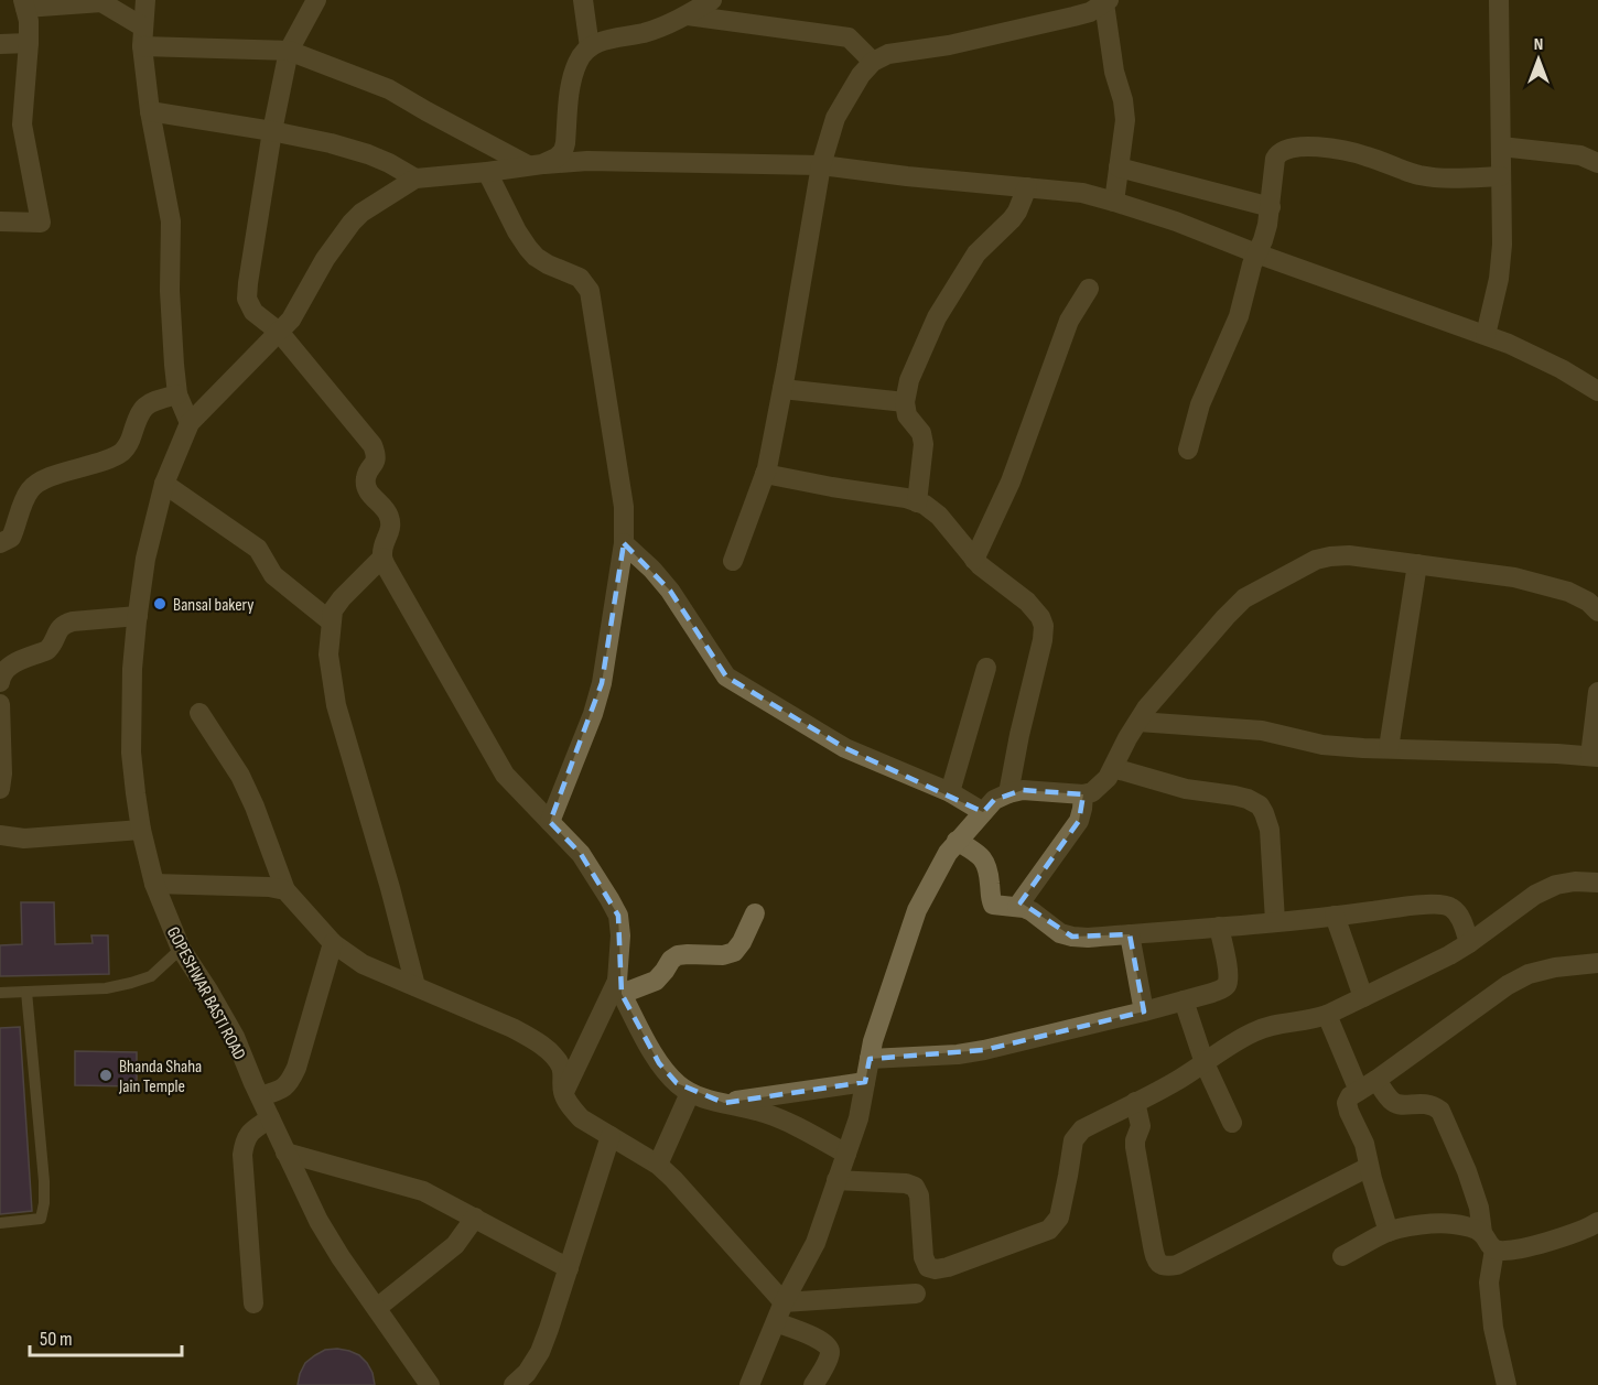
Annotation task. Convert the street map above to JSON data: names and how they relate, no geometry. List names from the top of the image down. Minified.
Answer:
{"streets":{"street":["GOPESHWAR BASTI ROAD"]},"places":["Bansal bakery","Bhanda Shaha Jain Temple"],"scale_bar":"50 m","north":"top"}
